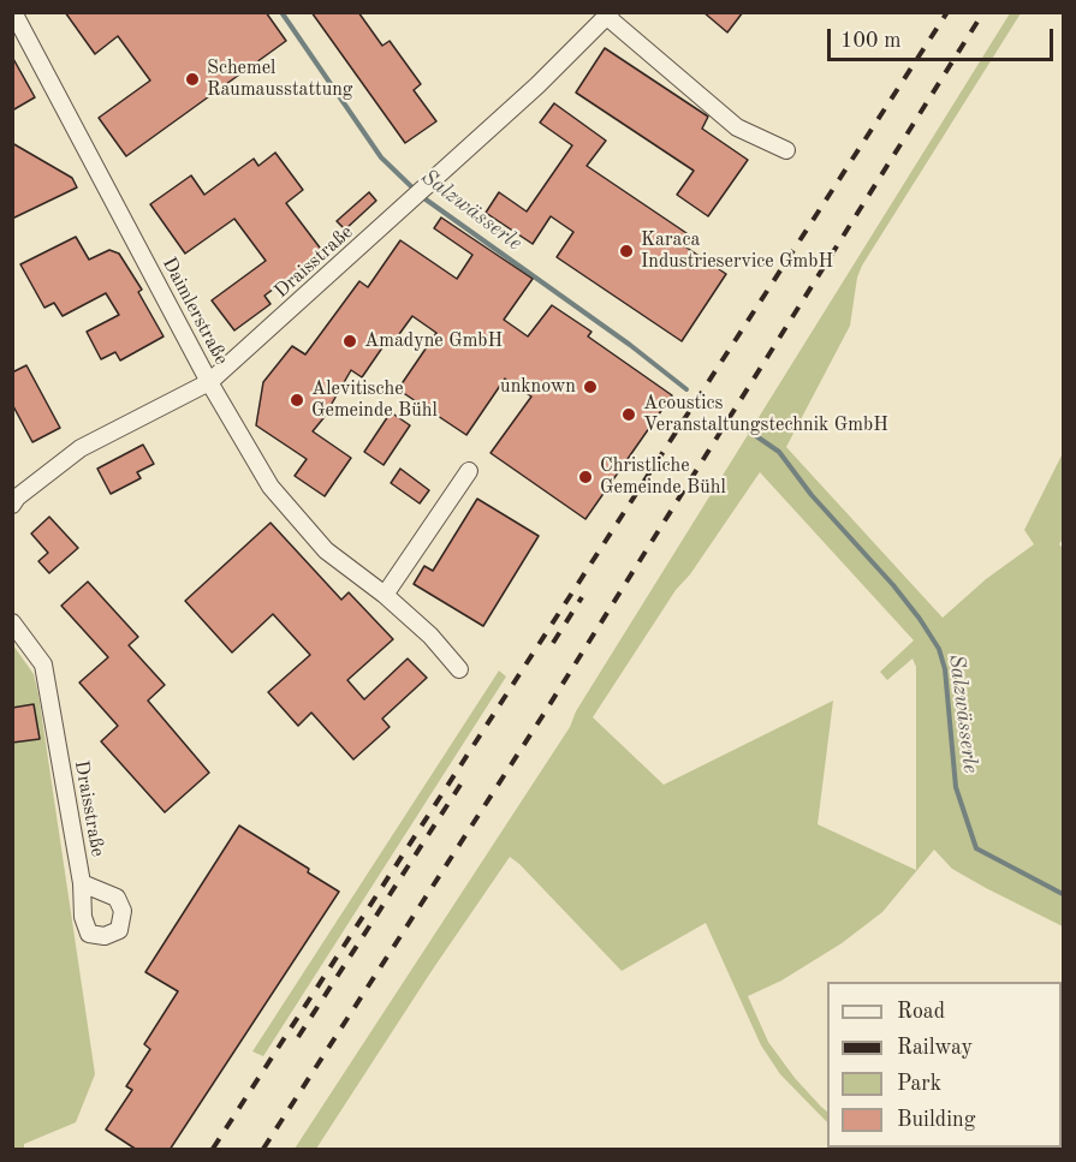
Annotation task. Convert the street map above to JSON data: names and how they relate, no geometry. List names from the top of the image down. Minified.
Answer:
{"streets":{"street":["Draisstraße","Daimlerstraße"]},"crossings":[["Draisstraße","Daimlerstraße"]],"water":["Salzwässerle"],"places":["Schemel Raumausstattung","Karaca Industrieservice GmbH","Amadyne GmbH","unknown","Alevitische Gemeinde Bühl","Acoustics Veranstaltungstechnik GmbH","Christliche Gemeinde Bühl"],"legend":["Road","Railway","Park","Building"],"scale_bar":"100 m"}
